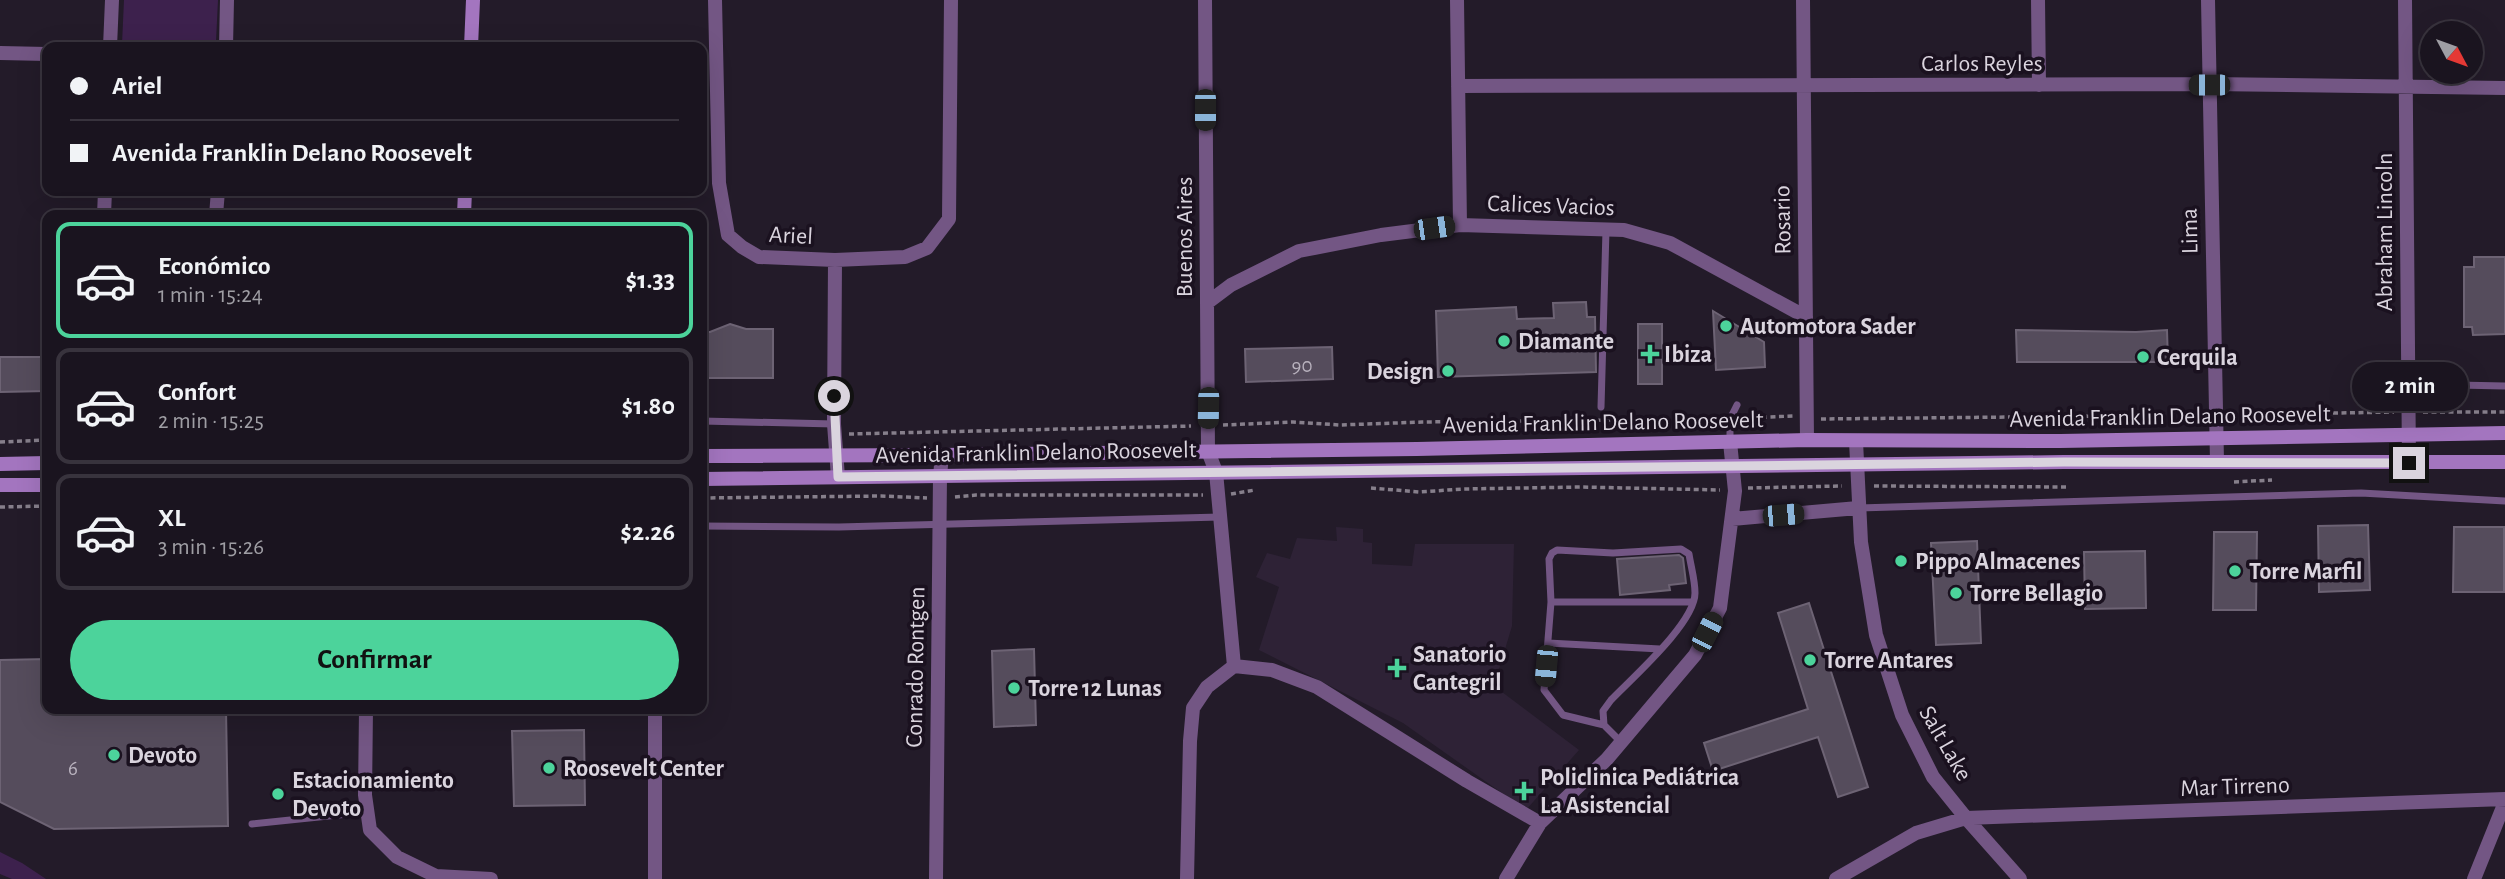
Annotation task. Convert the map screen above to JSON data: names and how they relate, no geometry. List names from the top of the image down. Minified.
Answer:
{"streets":{"main road":["Avenida Franklin Delano Roosevelt"],"street":["Carlos Reyles","Calices Vacios","Rosario","Lima","Abraham Lincoln","Ariel","Buenos Aires","Conrado Rontgen","Salt Lake","Mar Tirreno"]},"crossings":[["Carlos Reyles","Rosario"],["Carlos Reyles","Lima"],["Carlos Reyles","Abraham Lincoln"],["Calices Vacios","Rosario"],["Calices Vacios","Buenos Aires"],["Rosario","Avenida Franklin Delano Roosevelt"],["Lima","Avenida Franklin Delano Roosevelt"],["Abraham Lincoln","Avenida Franklin Delano Roosevelt"],["Ariel","Avenida Franklin Delano Roosevelt"],["Buenos Aires","Avenida Franklin Delano Roosevelt"],["Avenida Franklin Delano Roosevelt","Conrado Rontgen"],["Avenida Franklin Delano Roosevelt","Salt Lake"],["Salt Lake","Mar Tirreno"]],"places":{"other":["Automotora Sader","Diamante","Cerquila","Design","Pippo Almacenes","Torre Marfil","Torre Bellagio","Torre Antares","Torre 12 Lunas","Devoto","Roosevelt Center","Estacionamiento Devoto"],"health":["Ibiza","Sanatorio Cantegril","Policlinica Pediátrica La Asistencial"]},"house_numbers":["90","6"],"north":"bottom right","page":{"banner":["Ariel","Avenida Franklin Delano Roosevelt"],"list":[{"name":"Económico","note":"1 min · 15:24","value":"$1.33"},{"name":"Confort","note":"2 min · 15:25","value":"$1.80"},{"name":"XL","note":"3 min · 15:26","value":"$2.26"}],"bubble":"2 min","buttons":"Confirmar"}}
